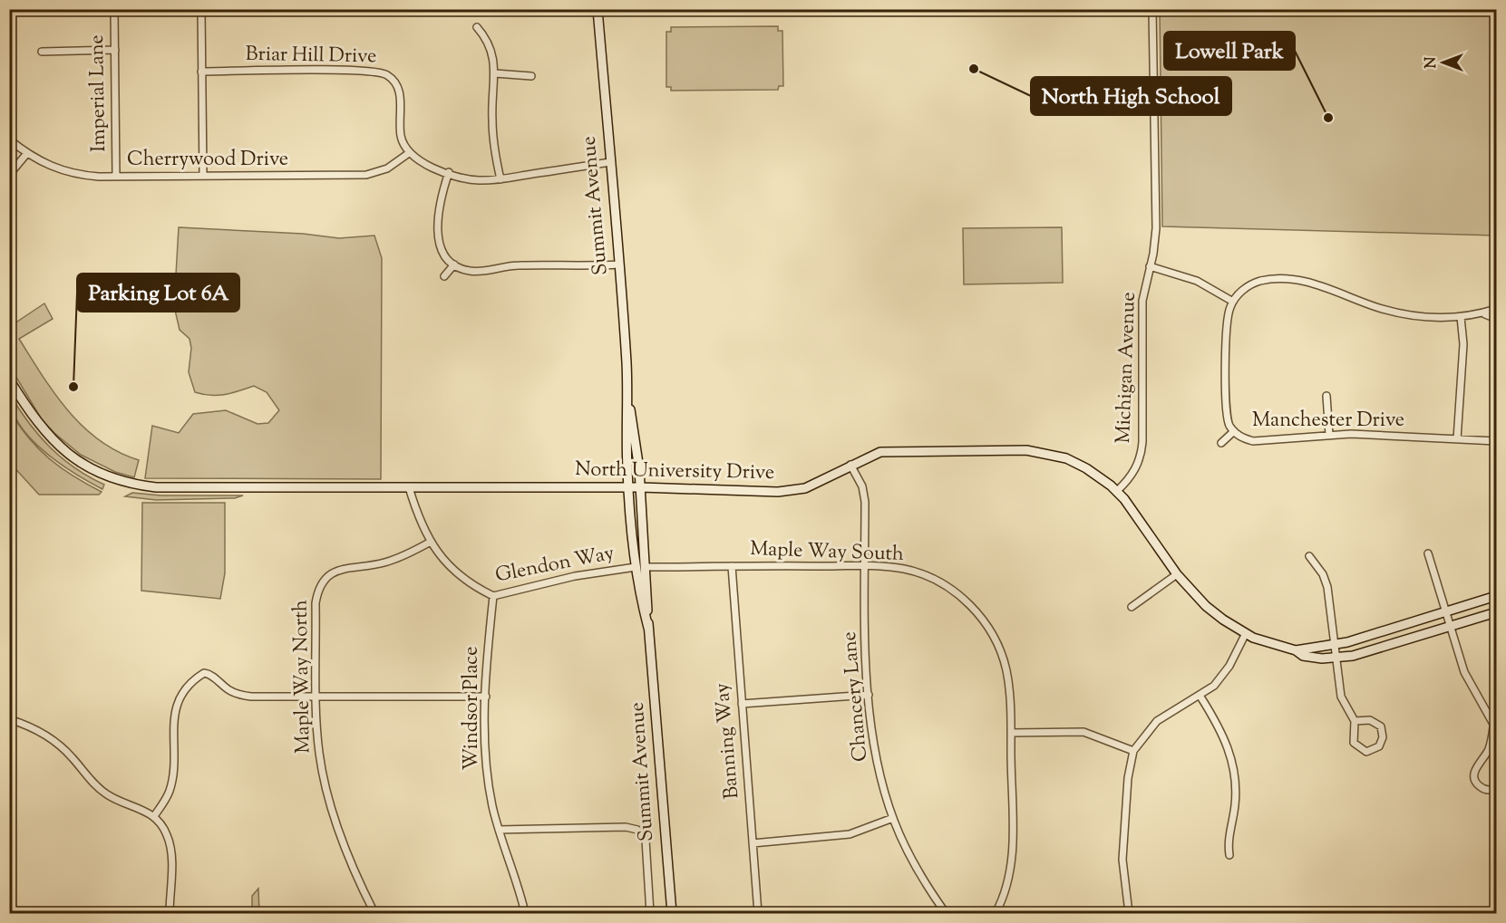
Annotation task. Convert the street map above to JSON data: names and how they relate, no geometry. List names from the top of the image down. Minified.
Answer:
{"streets":{"street":["Briar Hill Drive","Imperial Lane","Cherrywood Drive","Summit Avenue","Michigan Avenue","Manchester Drive","North University Drive","Maple Way South","Glendon Way","Maple Way North","Chancery Lane","Windsor Place","Banning Way"]},"crossings":[["Briar Hill Drive","Cherrywood Drive"],["Imperial Lane","Cherrywood Drive"],["Summit Avenue","North University Drive"],["Summit Avenue","Maple Way South"],["Summit Avenue","Glendon Way"],["Michigan Avenue","North University Drive"],["North University Drive","Glendon Way"],["North University Drive","Chancery Lane"],["Maple Way South","Chancery Lane"],["Maple Way South","Banning Way"],["Glendon Way","Maple Way North"],["Glendon Way","Windsor Place"]],"places":["North High School","Lowell Park","Parking Lot 6A"],"north":"left"}
